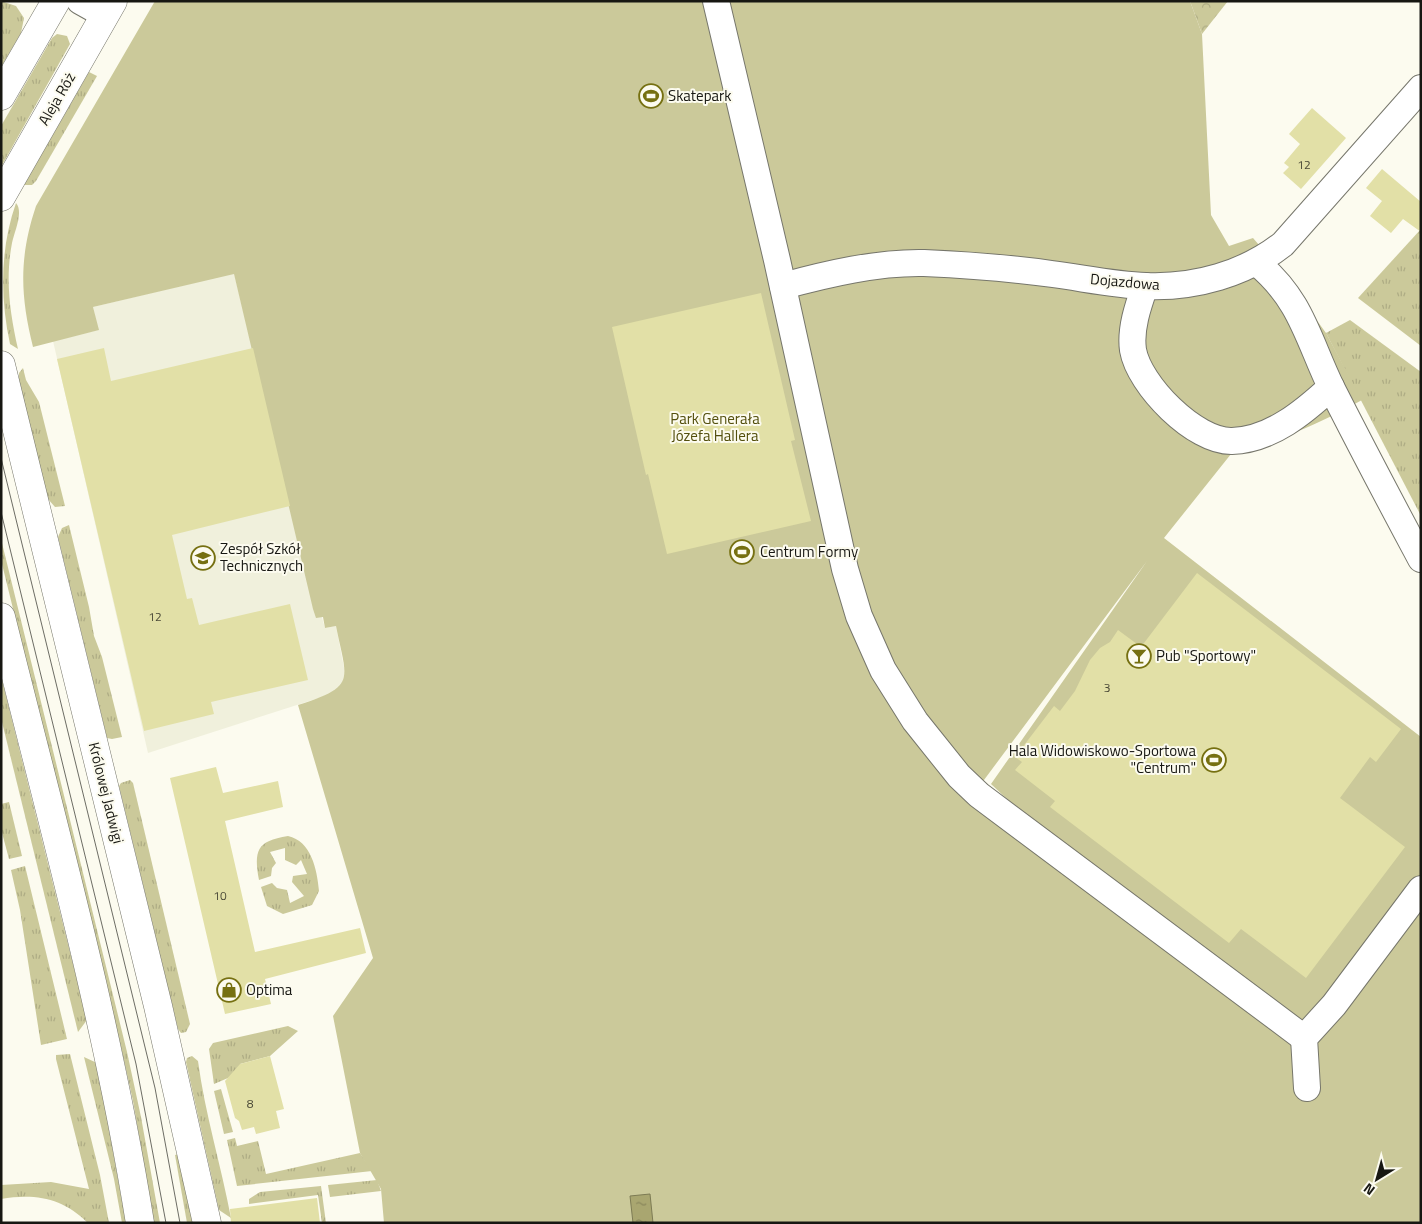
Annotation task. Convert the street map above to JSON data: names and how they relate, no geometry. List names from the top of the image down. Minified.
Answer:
{"streets":{"main road":["Aleja Róż","Królowej Jadwigi"],"street":["Dojazdowa"]},"parks":["Park Generała Józefa Hallera"],"places":{"sports":["Skatepark","Centrum Formy","Hala Widowiskowo-Sportowa \"Centrum\""],"school or university":["Zespół Szkół Technicznych"],"bar":["Pub \"Sportowy\""],"shop":["Optima"]},"house_numbers":["12","12","3","10","8"],"north":"bottom left"}
